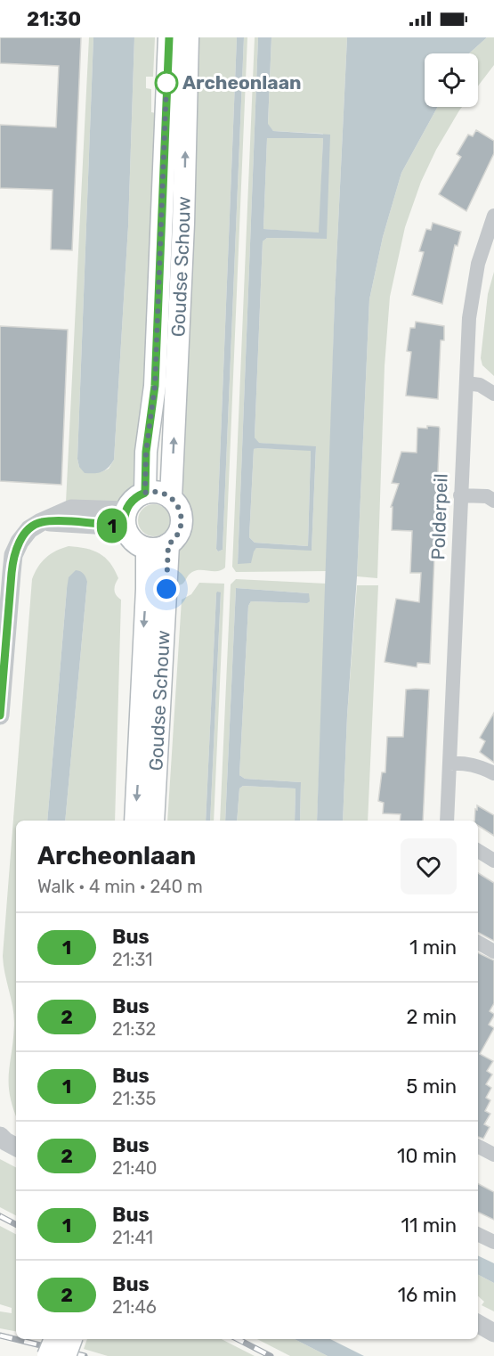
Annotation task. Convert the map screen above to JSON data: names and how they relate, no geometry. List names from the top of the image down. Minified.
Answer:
{"streets":{"main road":["Goudse Schouw"],"street":["Polderpeil"]},"places":["Archeonlaan"],"lines":["bus line 1"],"page":{"status":"21:30","on_map":"1","heading":["Archeonlaan","Walk · 4 min · 240 m"],"list":[{"mark":"1","name":"Bus","note":"21:31","value":"1 min"},{"mark":"2","name":"Bus","note":"21:32","value":"2 min"},{"mark":"1","name":"Bus","note":"21:35","value":"5 min"},{"mark":"2","name":"Bus","note":"21:40","value":"10 min"},{"mark":"1","name":"Bus","note":"21:41","value":"11 min"},{"mark":"2","name":"Bus","note":"21:46","value":"16 min"}]}}
